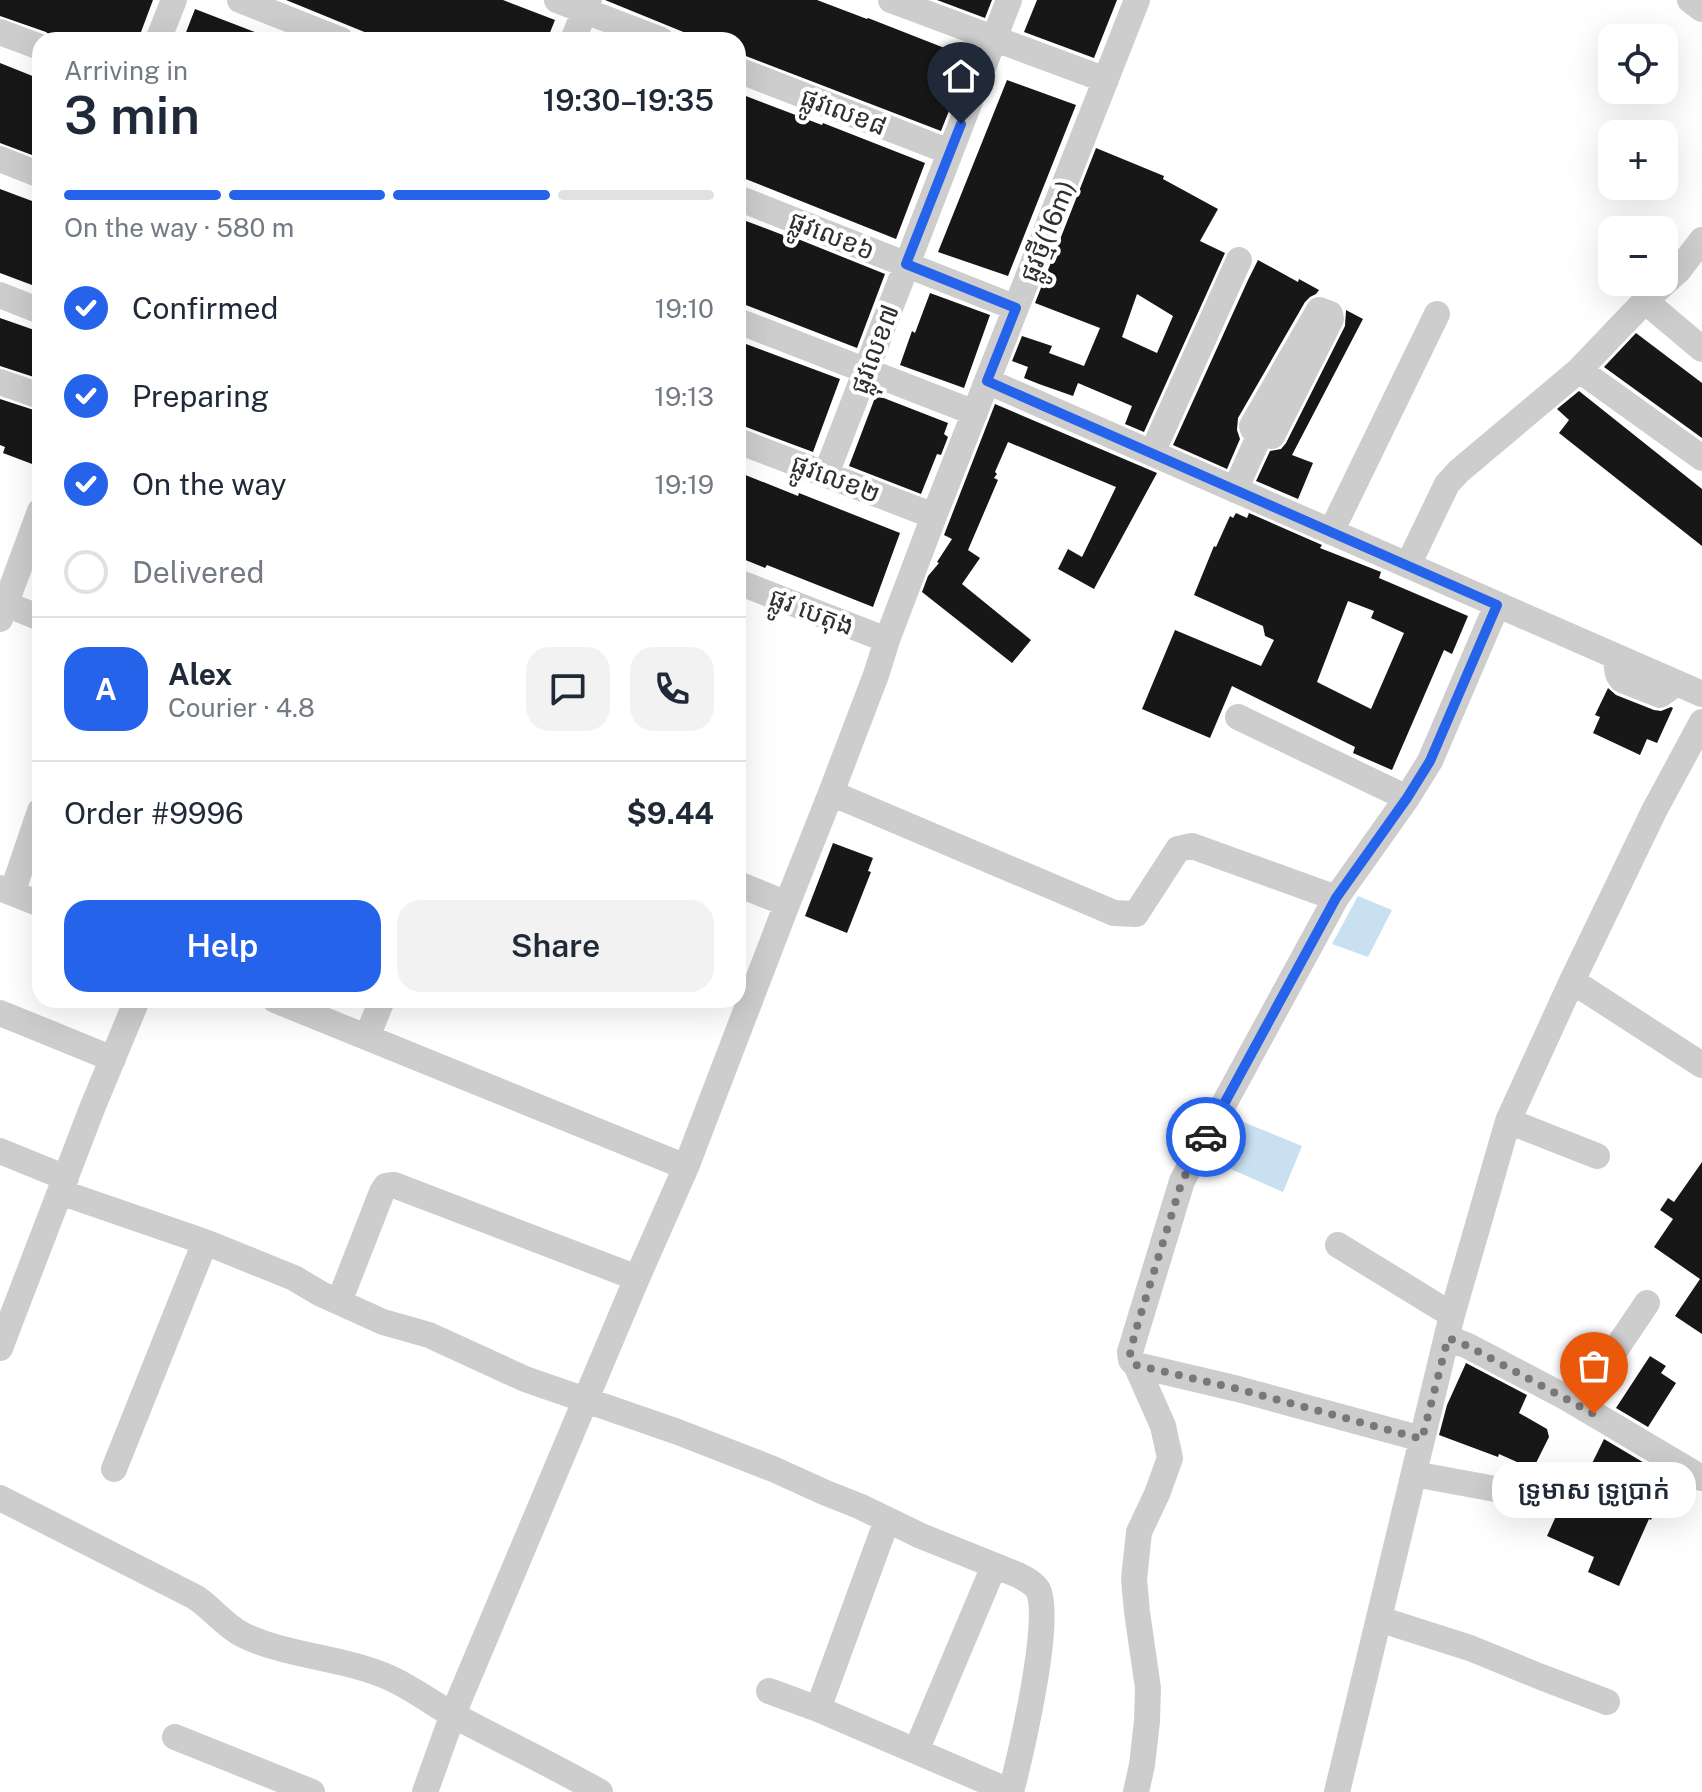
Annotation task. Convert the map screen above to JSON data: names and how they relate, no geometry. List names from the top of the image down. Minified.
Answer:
{"streets":{"street":["ផ្លូវលេខ៨","ផ្លូវថ្មី(16m)","ផ្លូវលេខ៦","ផ្លុវលេខ៧","ផ្លូវលេខ២","ផ្លូវ បេតុង"]},"crossings":[["ផ្លូវលេខ៨","ផ្លុវលេខ៧"],["ផ្លូវថ្មី(16m)","ផ្លូវលេខ៦"],["ផ្លូវថ្មី(16m)","ផ្លូវលេខ២"],["ផ្លូវថ្មី(16m)","ផ្លូវ បេតុង"],["ផ្លូវលេខ៦","ផ្លុវលេខ៧"],["ផ្លុវលេខ៧","ផ្លូវលេខ២"]],"places":["ទ្រូមាស ទ្រូប្រាក់"],"page":{"map_buttons":["+","−"],"heading":["3 min","Arriving in","19:30–19:35"],"panel":["Alex","Courier · 4.8","Order #9996","$9.44"],"bar":"On the way · 580 m","list":[["Confirmed","19:10"],["Preparing","19:13"],["On the way","19:19"],"Delivered"],"round":"A","buttons":["Help","Share"],"bubble":"ទ្រូមាស ទ្រូប្រាក់"}}
